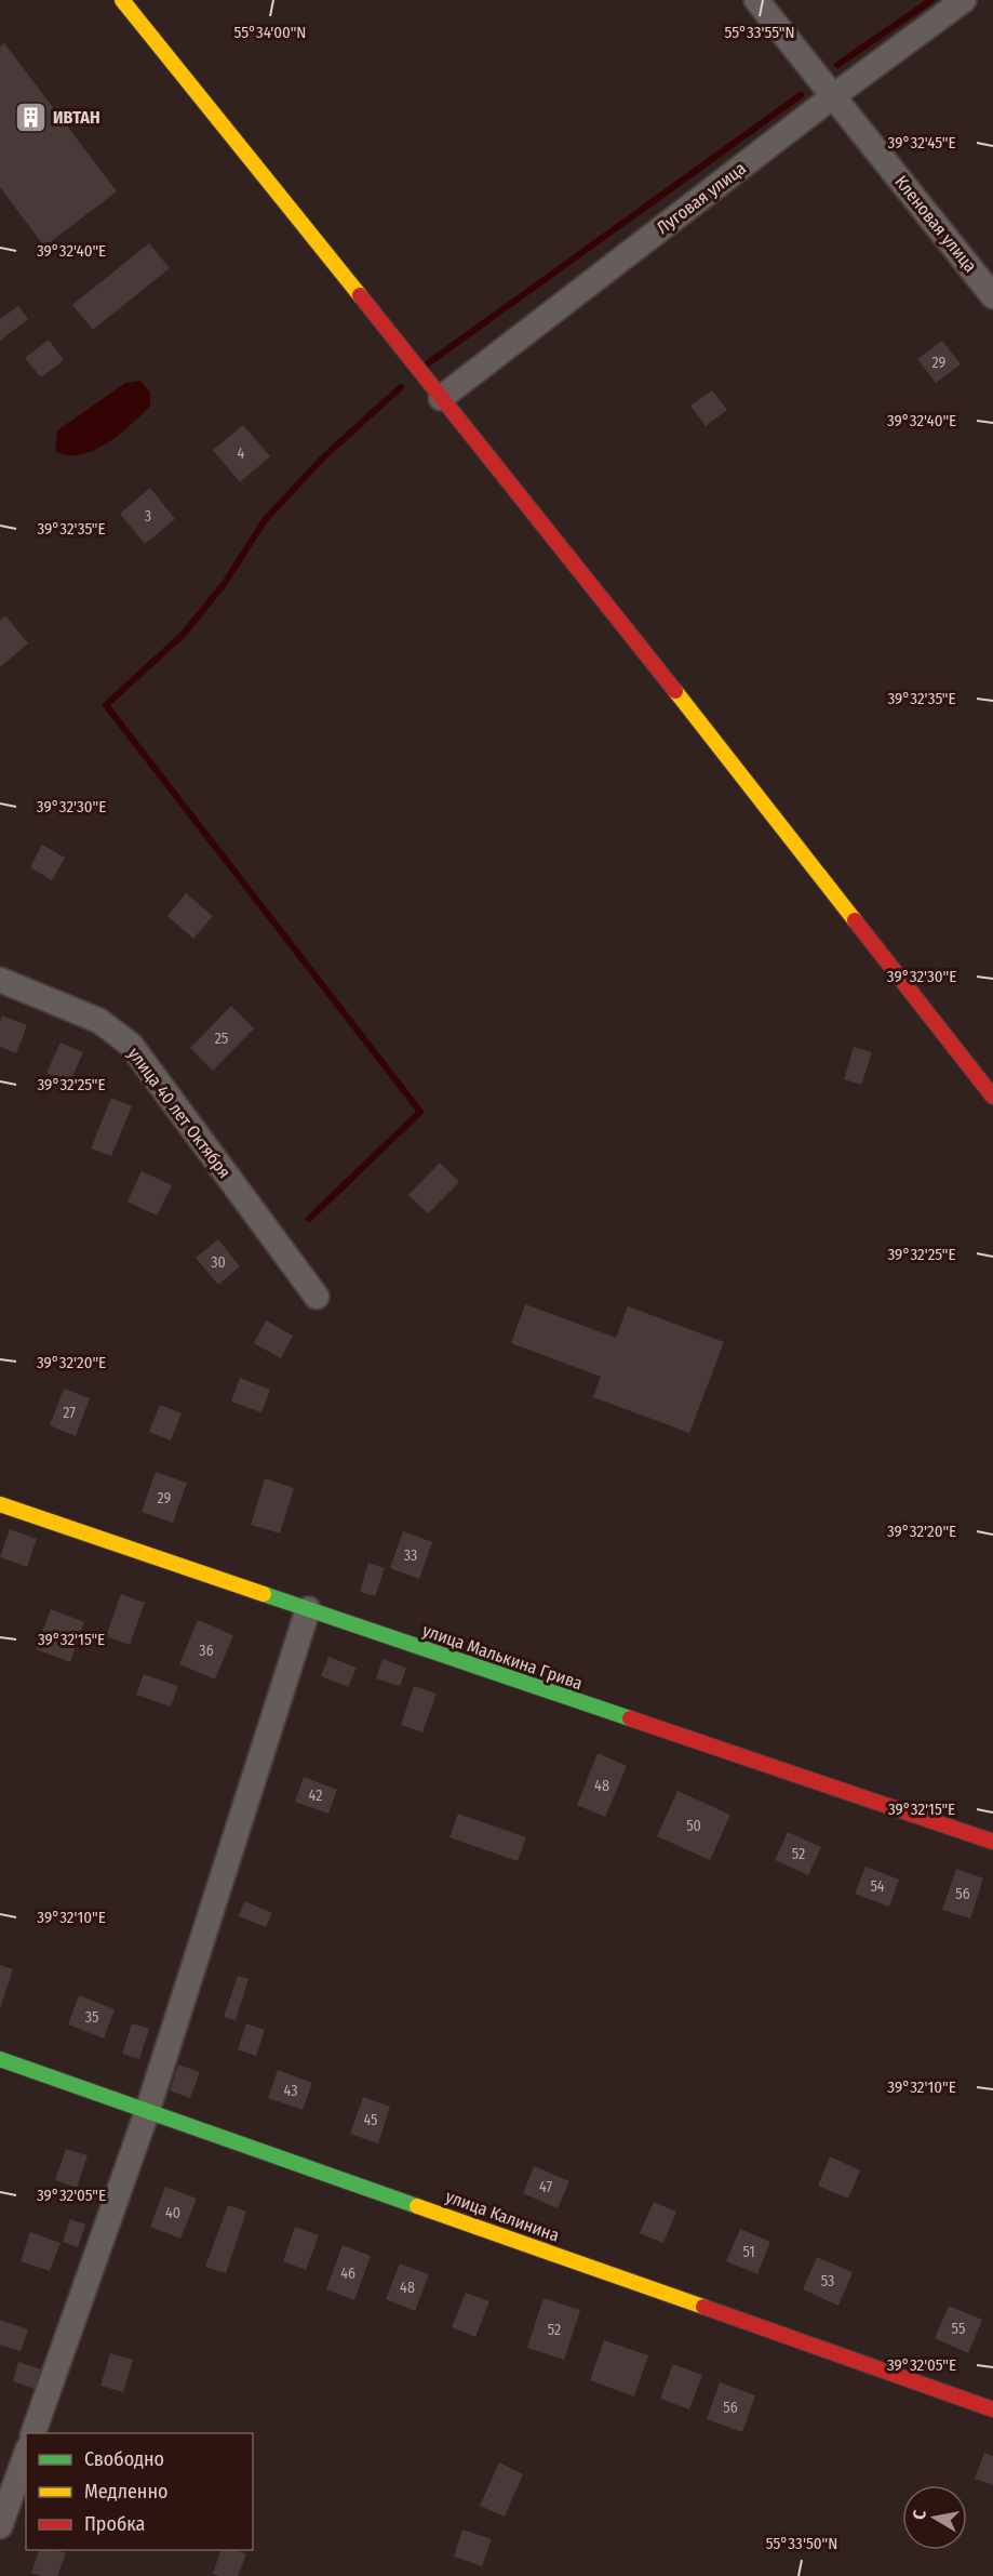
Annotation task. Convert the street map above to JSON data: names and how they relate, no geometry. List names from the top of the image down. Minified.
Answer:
{"streets":{"street":["Луговая улица","Кленовая улица","улица 40 лет Октября","улица Малькина Грива","улица Калинина"]},"crossings":[["Луговая улица","Кленовая улица"]],"places":{"building":["ИВТАН"]},"house_numbers":["29","4","3","25","30","27","29","33","36","48","42","50","52","54","56","35","43","45","47","40","51","46","53","48","55","52","56"],"legend":["Свободно","Медленно","Пробка"],"north":"left","coordinates":["55°34'00\"N","55°33'55\"N","39°32'45\"E","39°32'40\"E","39°32'35\"E","39°32'30\"E","39°32'25\"E","39°32'20\"E","39°32'15\"E","39°32'10\"E","39°32'05\"E","55°33'50\"N"]}
